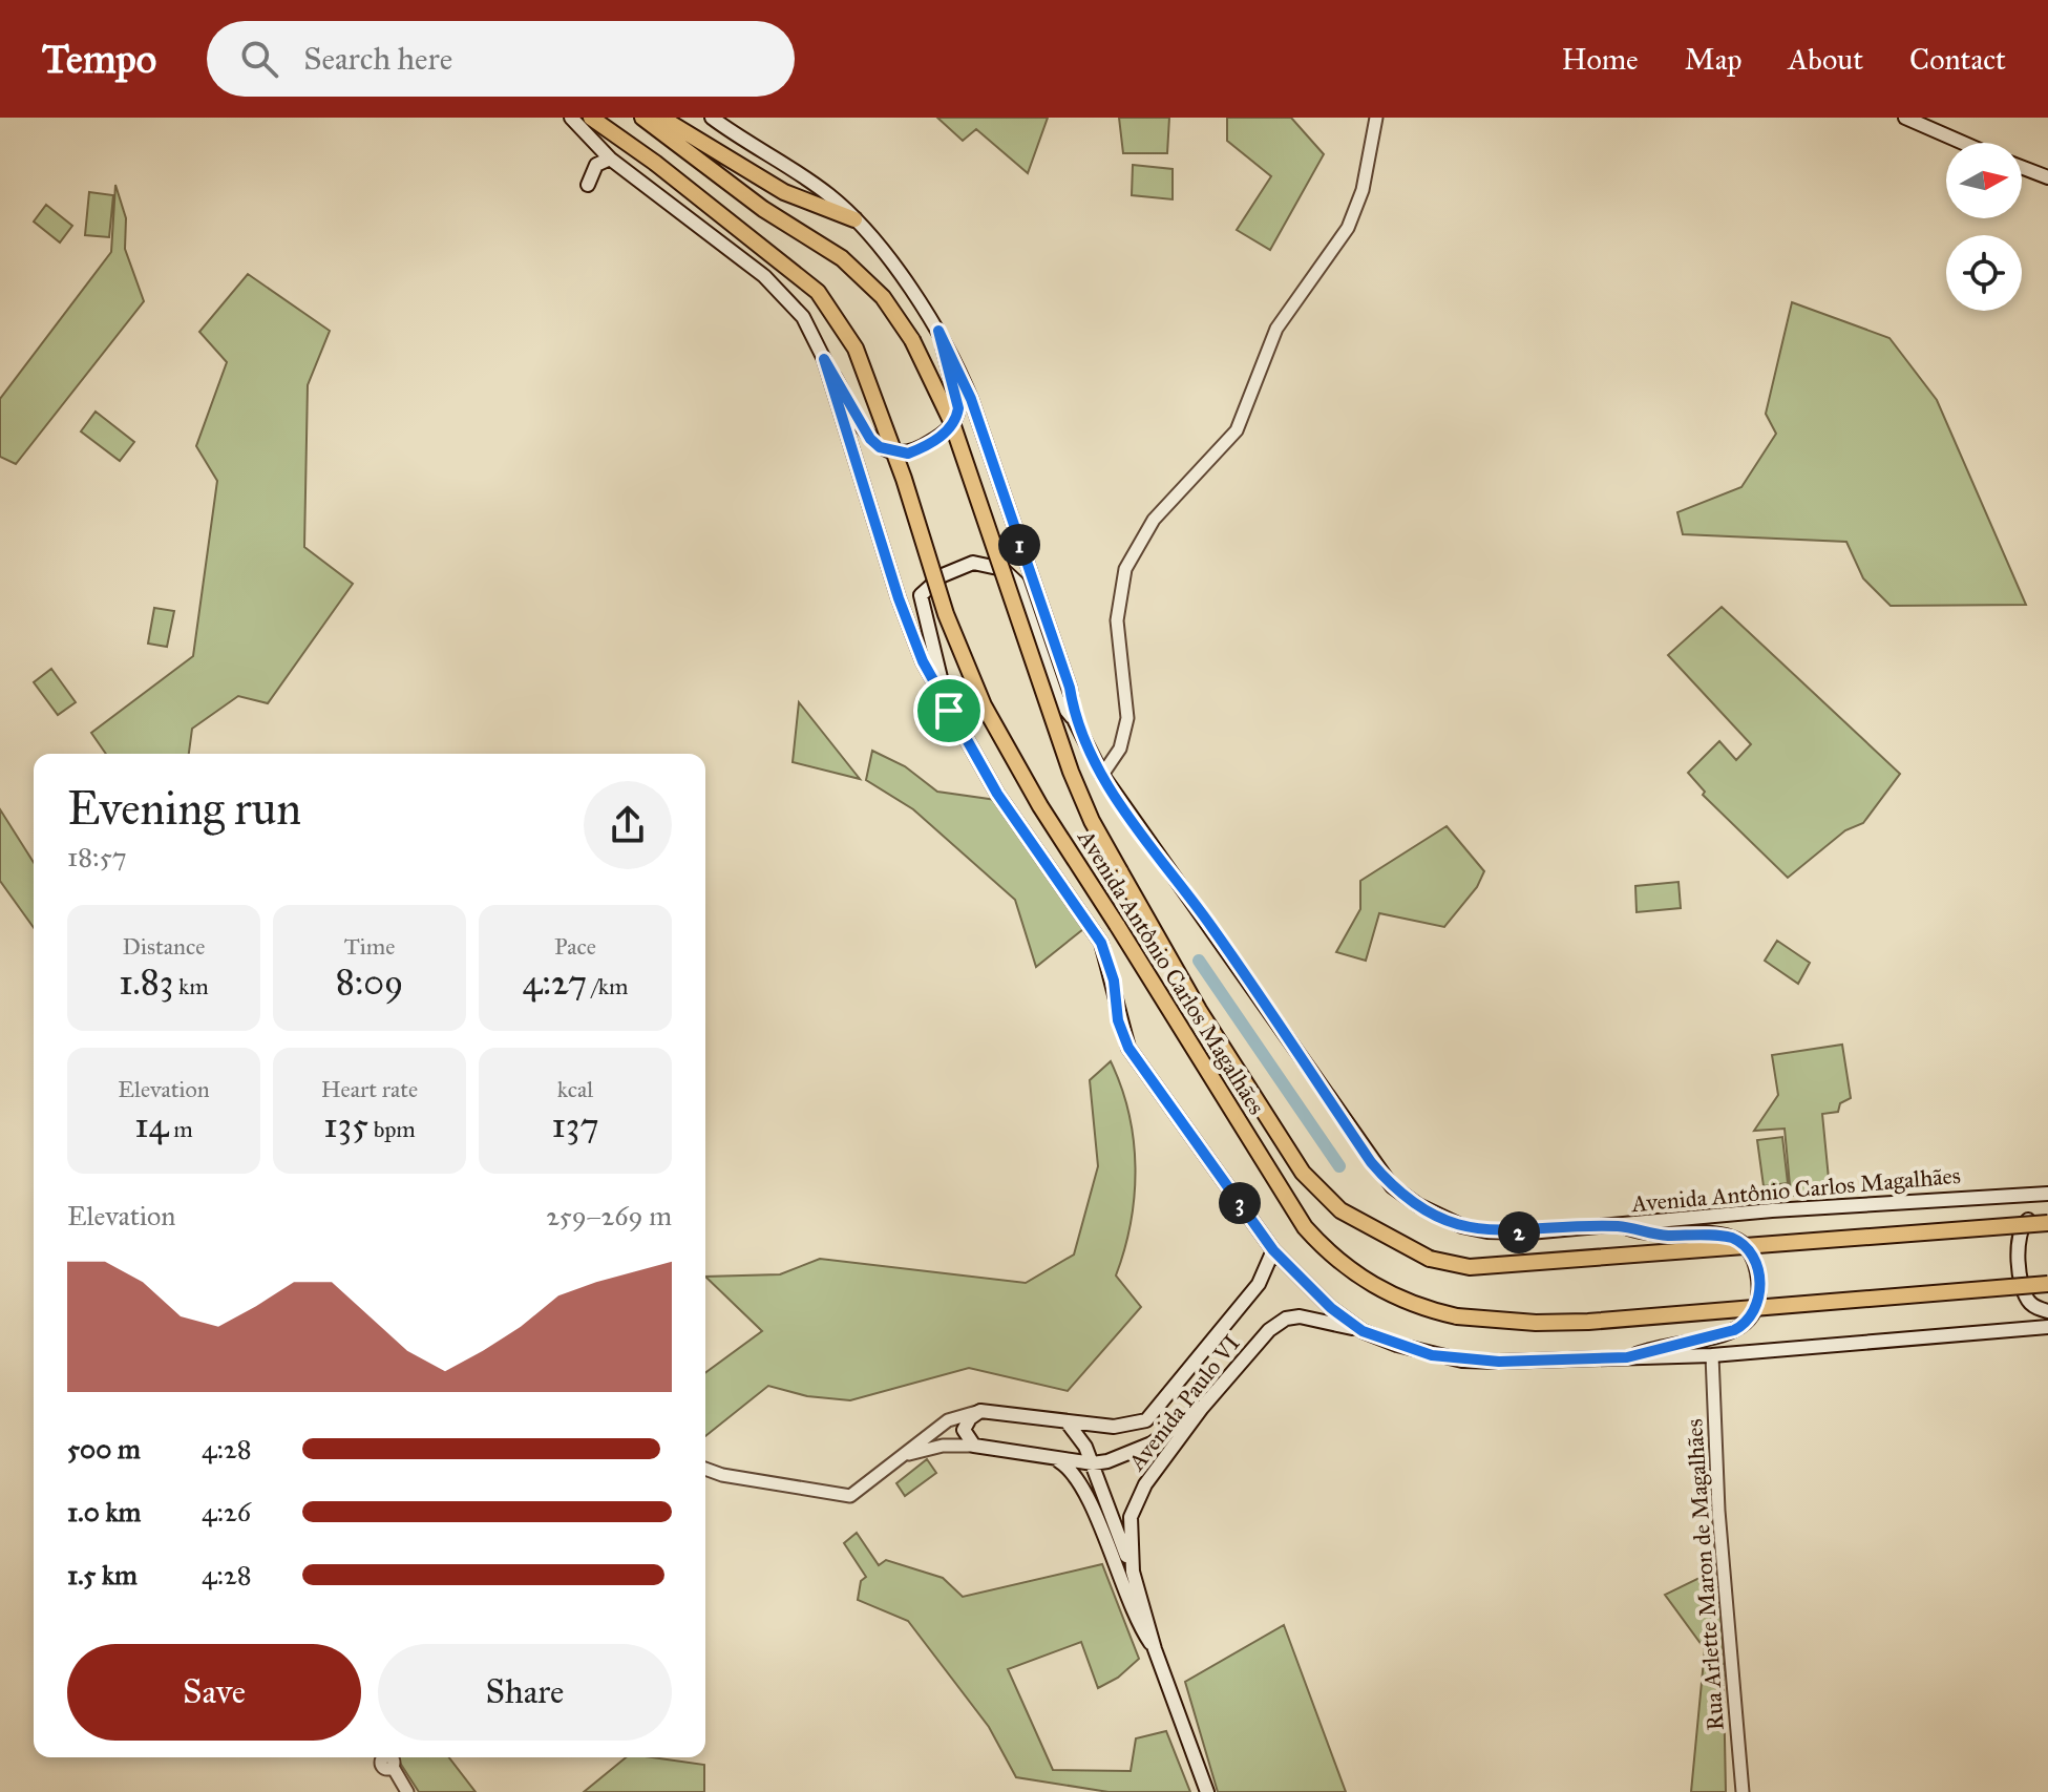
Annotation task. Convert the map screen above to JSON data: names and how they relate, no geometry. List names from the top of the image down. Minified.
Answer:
{"streets":{"main road":["Avenida Antônio Carlos Magalhães","Avenida Paulo VI"],"street":["Rua Arlette Maron de Magalhães"]},"crossings":[["Avenida Antônio Carlos Magalhães","Avenida Paulo VI"],["Avenida Antônio Carlos Magalhães","Rua Arlette Maron de Magalhães"]],"north":"right","page":{"header":"Tempo","search":"Search here","nav":["Home","Map","About","Contact"],"pins":["1","3","2"],"heading":["Evening run","18:57"],"stats":[["Distance","1.83 km"],["Time","8:09"],["Pace","4:27 /km"],["Elevation","14 m"],["Heart rate","135 bpm"],["kcal","137"]],"chart":["Elevation","259–269 m"],"list":[{"name":"500 m","note":"4:28"},{"name":"1.0 km","note":"4:26"},{"name":"1.5 km","note":"4:28"}],"buttons":["Save","Share"]}}
